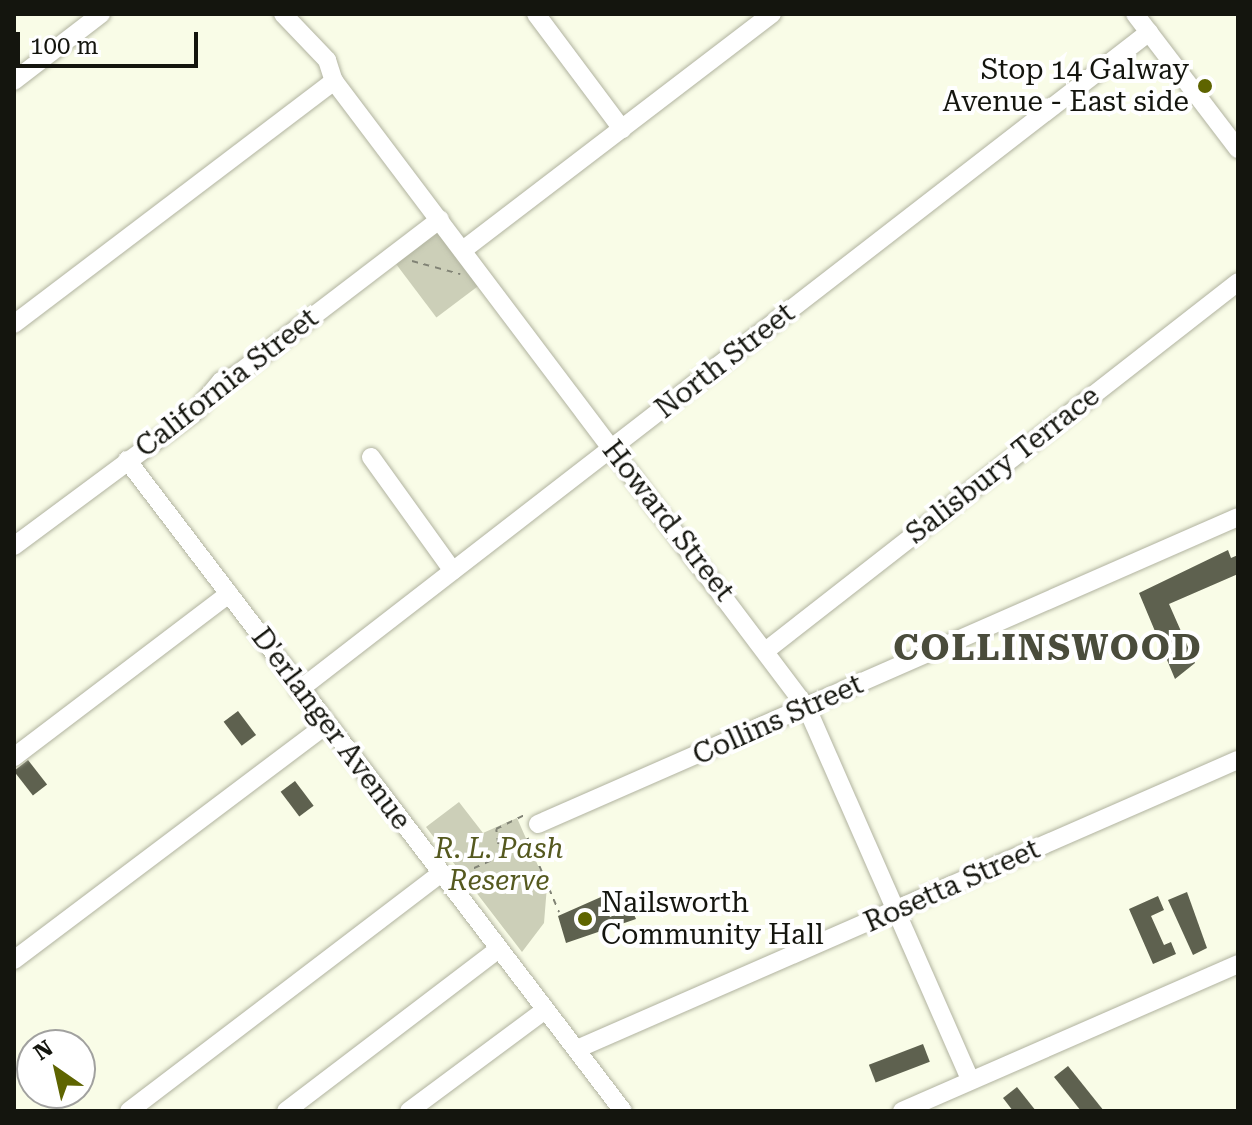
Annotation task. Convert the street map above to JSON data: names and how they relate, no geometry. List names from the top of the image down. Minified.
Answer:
{"streets":{"street":["North Street","California Street","Salisbury Terrace","Howard Street","Collins Street","D'erlanger Avenue","Rosetta Street"]},"crossings":[["North Street","Howard Street"],["North Street","D'erlanger Avenue"],["California Street","Howard Street"],["California Street","D'erlanger Avenue"],["Salisbury Terrace","Howard Street"],["Howard Street","Collins Street"],["Howard Street","Rosetta Street"],["D'erlanger Avenue","Rosetta Street"]],"districts":["COLLINSWOOD"],"parks":["R. L. Pash Reserve"],"places":["Stop 14 Galway Avenue - East side","Nailsworth Community Hall"],"scale_bar":"100 m","north":"top left"}
